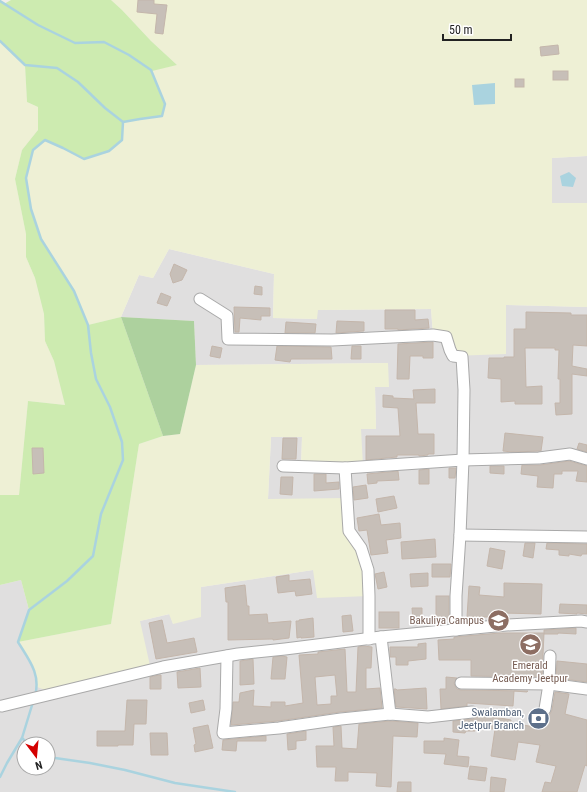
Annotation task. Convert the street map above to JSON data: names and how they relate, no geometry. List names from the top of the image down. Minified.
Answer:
{"places":{"school or university":["Bakuliya Campus","Emerald Academy Jeetpur"],"bank":["Swalamban, Jeetpur Branch"]},"scale_bar":"50 m","north":"bottom"}
